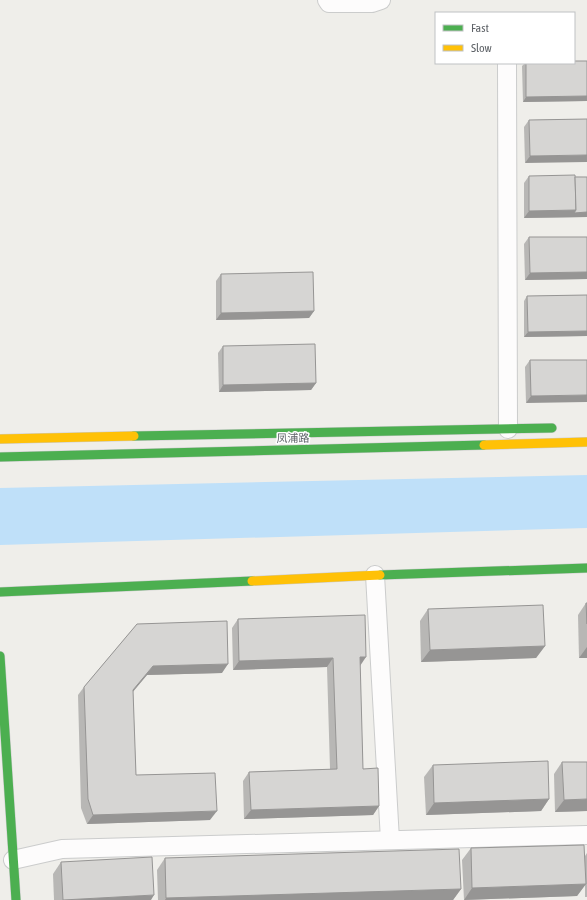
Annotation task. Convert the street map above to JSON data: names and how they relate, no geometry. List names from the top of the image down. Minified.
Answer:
{"streets":{"street":["凤浦路"]},"legend":["Fast","Slow"]}
